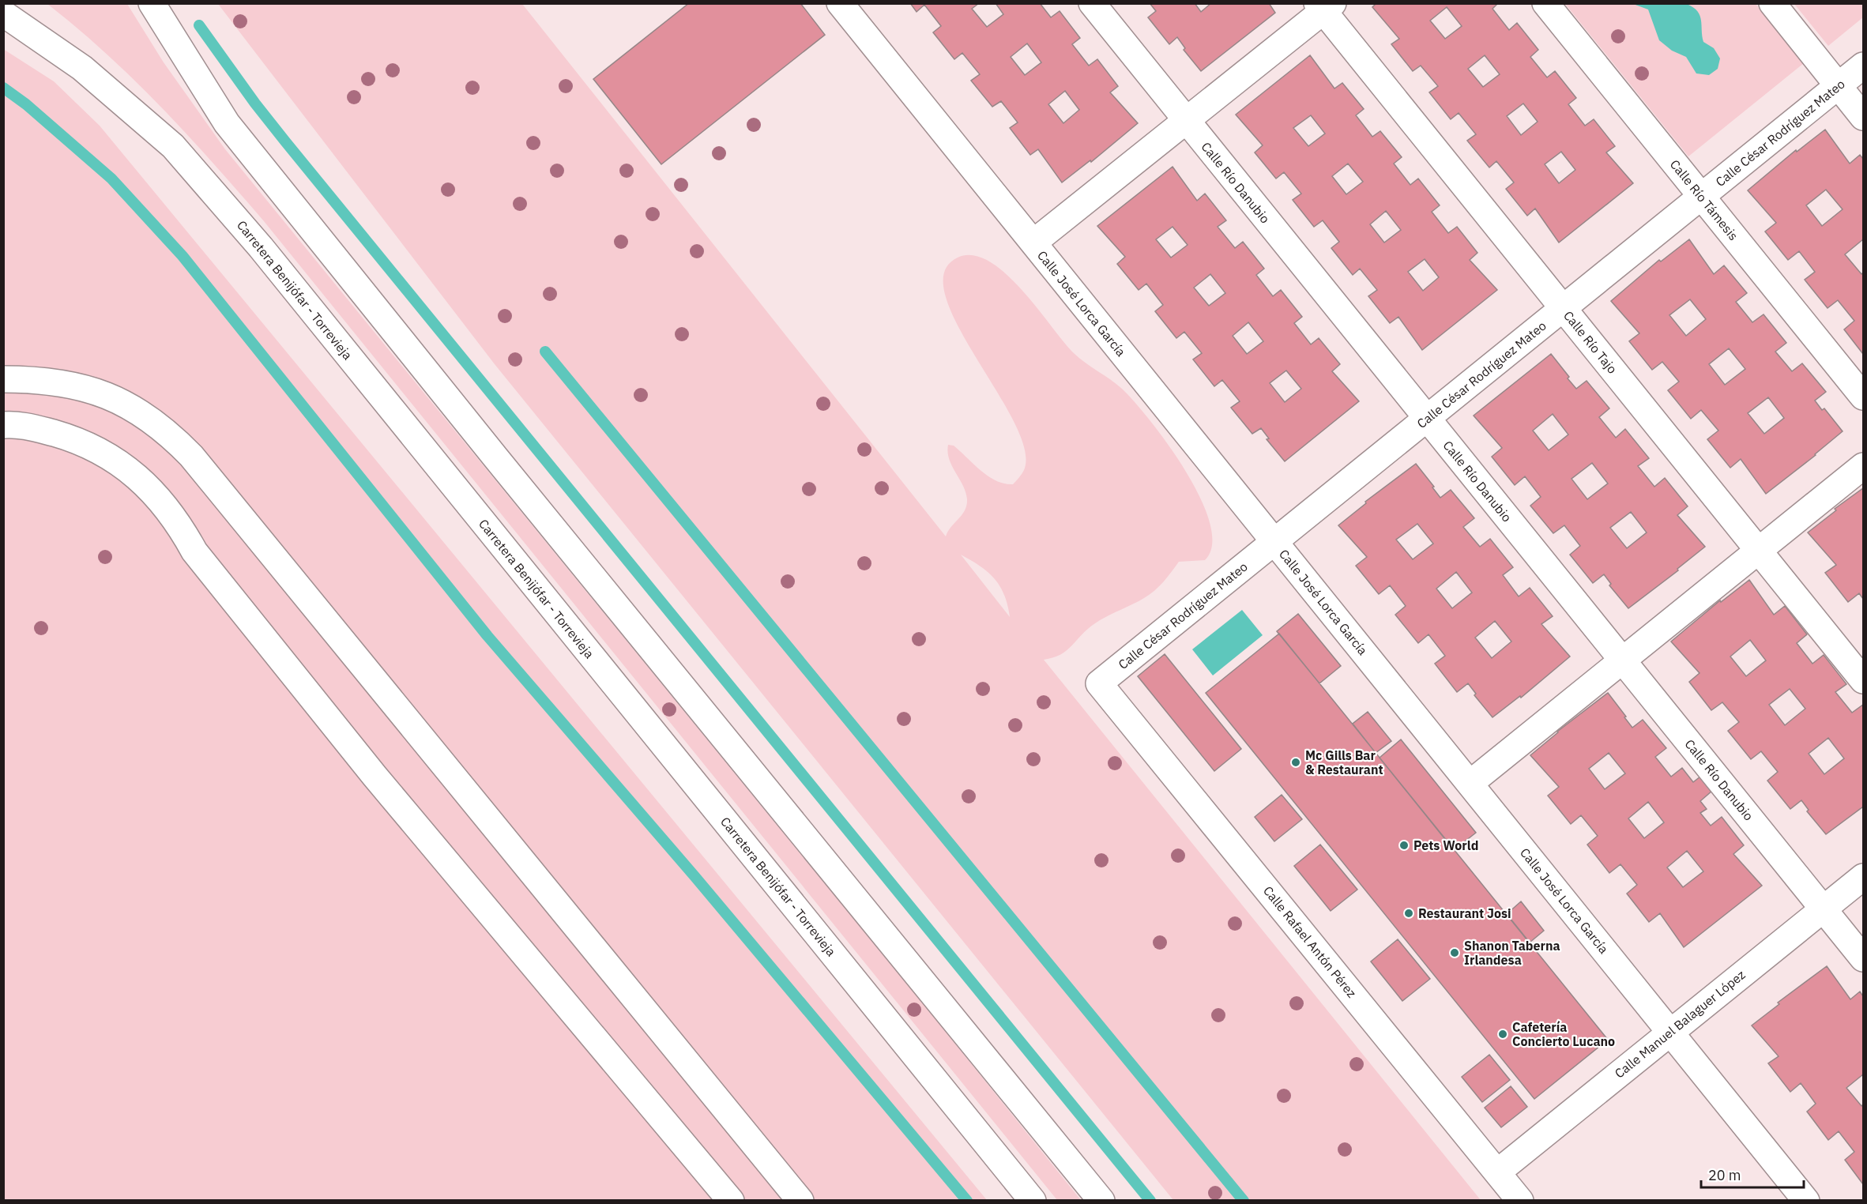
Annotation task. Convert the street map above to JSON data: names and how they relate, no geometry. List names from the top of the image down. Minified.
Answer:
{"streets":{"street":["Calle César Rodríguez Mateo","Calle Río Danubio","Calle Río Támesis","Carretera Benijófar - Torrevieja","Calle José Lorca García","Calle Río Tajo","Calle Rafael Antón Pérez","Calle Manuel Balaguer López"]},"crossings":[["Calle César Rodríguez Mateo","Calle Río Danubio"],["Calle César Rodríguez Mateo","Calle Río Támesis"],["Calle César Rodríguez Mateo","Calle José Lorca García"],["Calle César Rodríguez Mateo","Calle Río Tajo"],["Calle César Rodríguez Mateo","Calle Rafael Antón Pérez"],["Calle Río Danubio","Calle Manuel Balaguer López"],["Calle José Lorca García","Calle Manuel Balaguer López"],["Calle Rafael Antón Pérez","Calle Manuel Balaguer López"]],"places":["Mc Gills Bar & Restaurant","Pets World","Restaurant Josi","Shanon Taberna Irlandesa","Cafetería Concierto Lucano"],"scale_bar":"20 m"}
